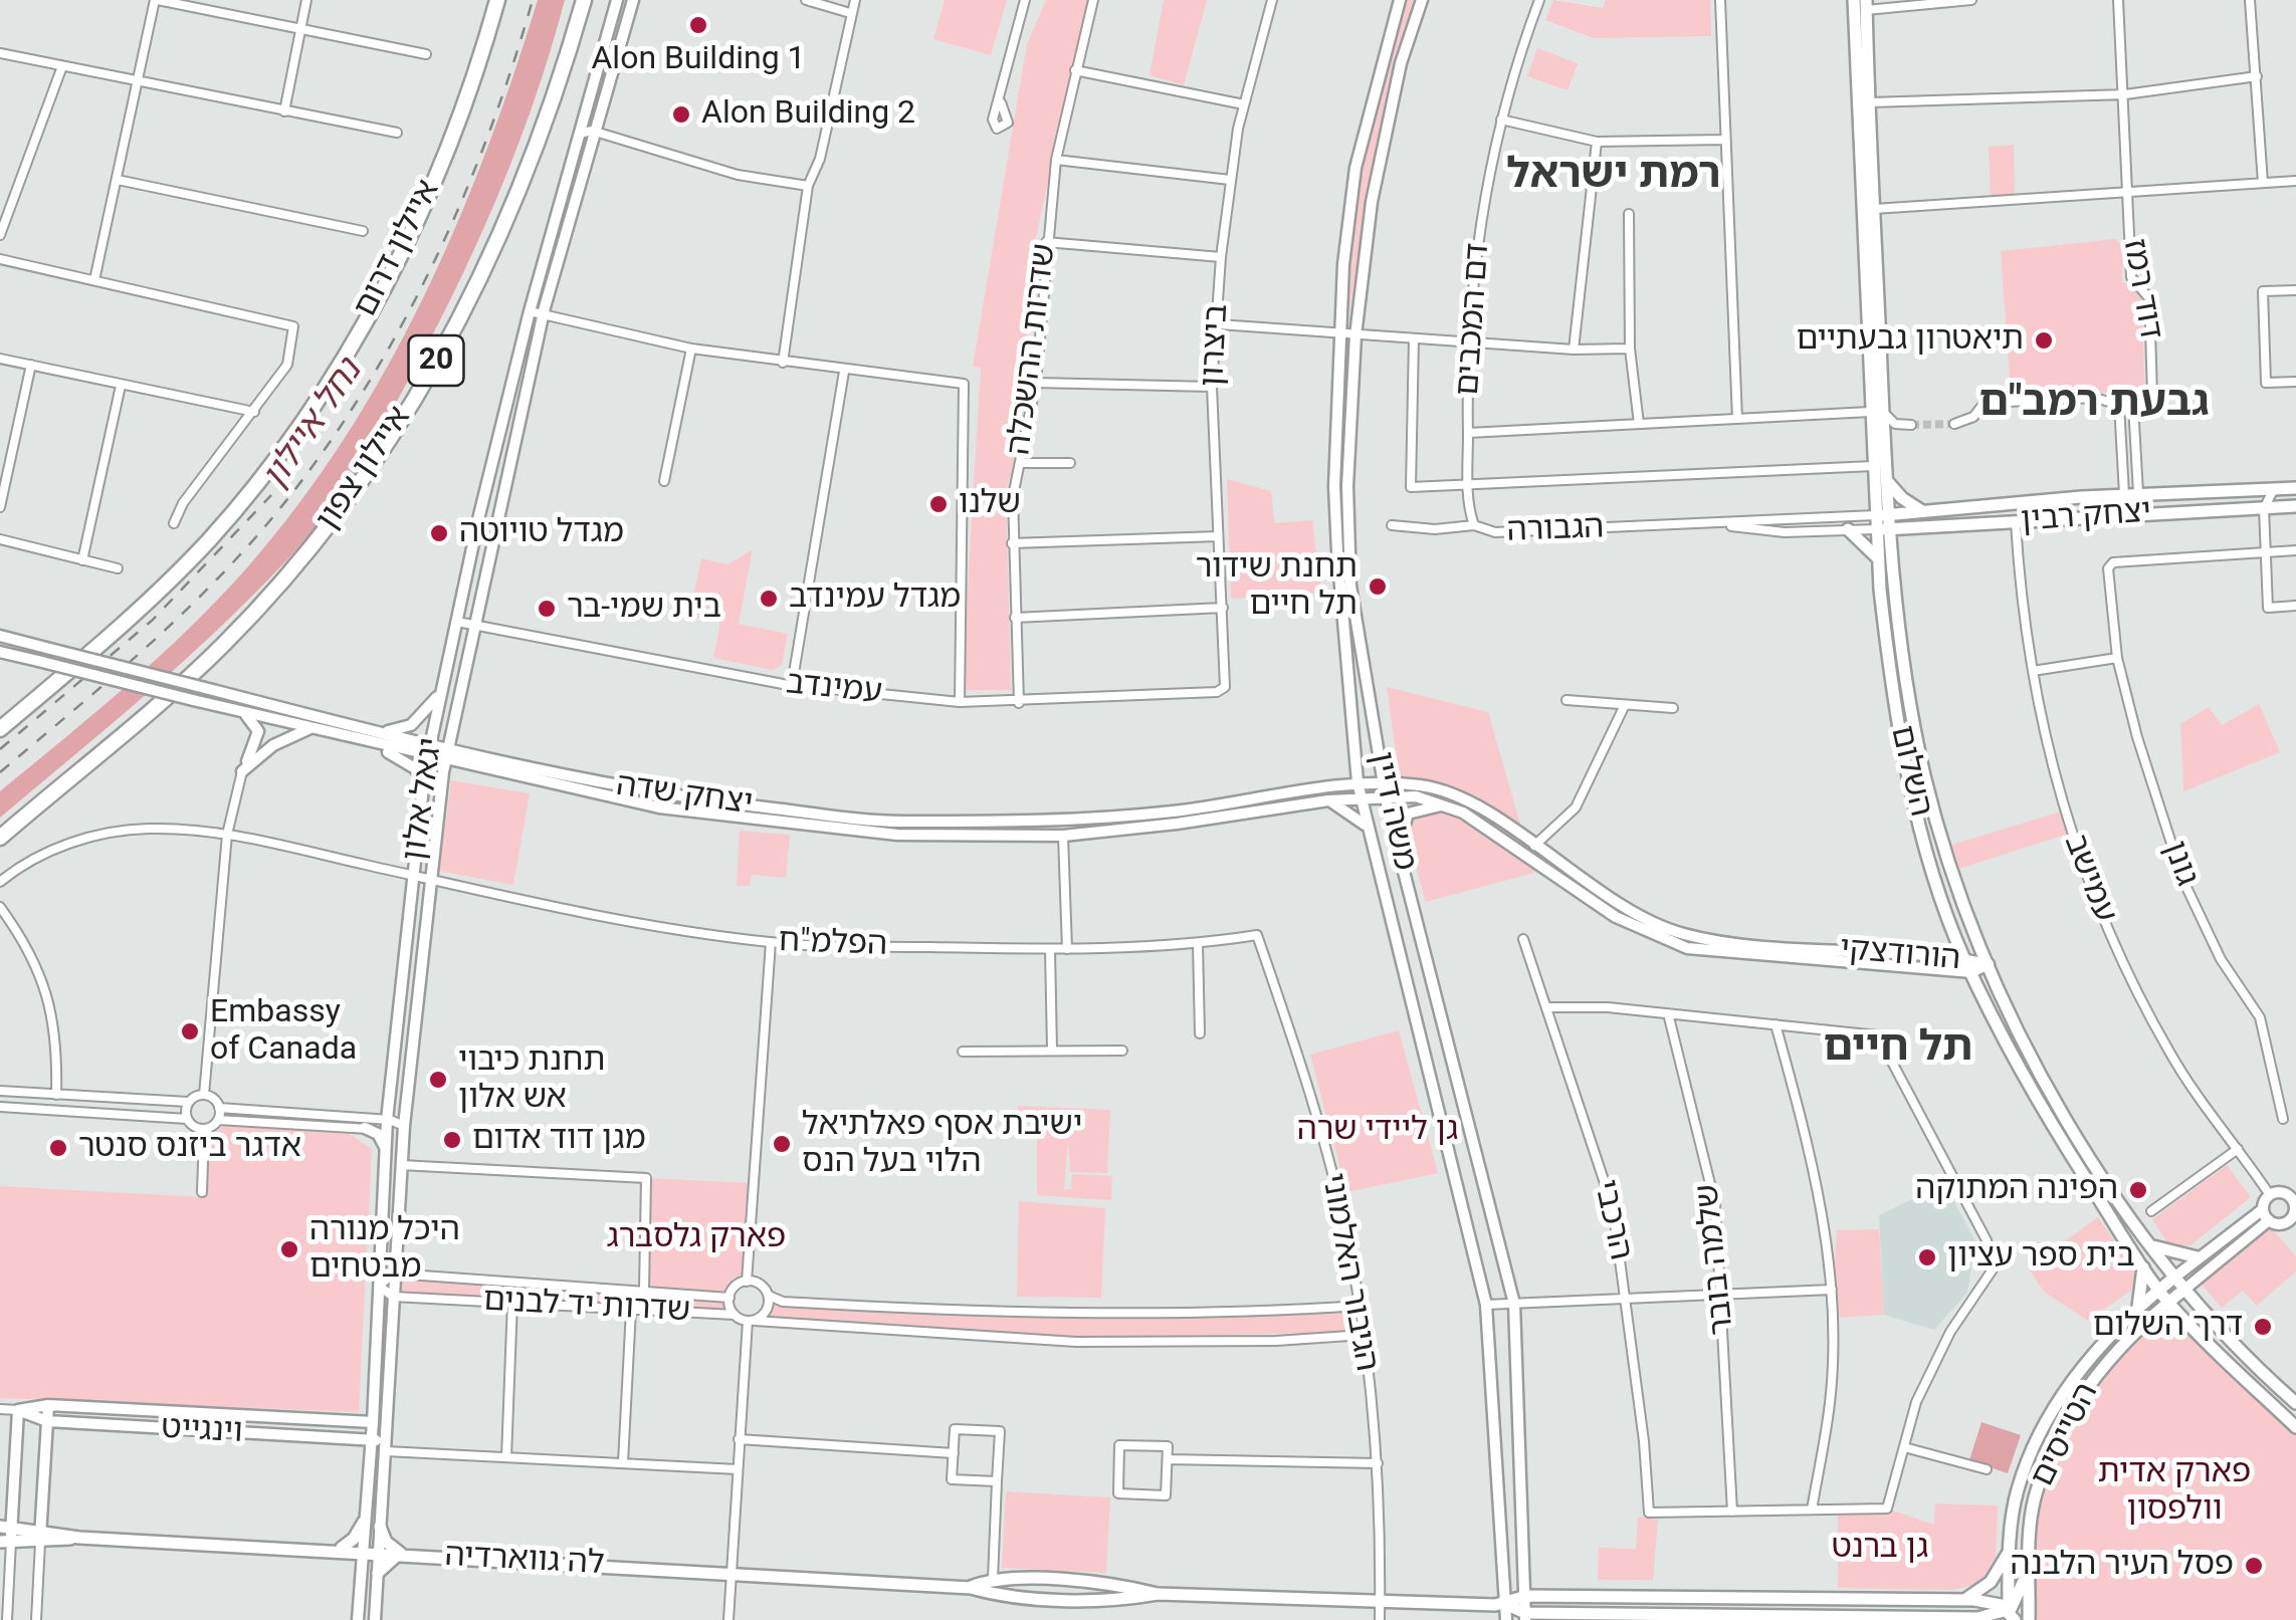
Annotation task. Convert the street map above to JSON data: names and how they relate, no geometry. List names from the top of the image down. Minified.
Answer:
{"streets":{"highway":["איילון דרום","20","איילון צפון"],"main road":["יצחק רבין","השלום","הטייסים","לה גווארדיה"],"street":["דוד רמז","דם המכבים","ביצרון","שדרות ההשכלה","הגבורה","עמינדב","יצחק שדה","יגאל אלון","משה דיין","גונן","עמישב","הפלמ\"ח","הורודצקי","הרכבי","שלמה בובר","הגיבור האלמוני","שדרות יד לבנים","וינגייט"]},"crossings":[["דם המכבים","הגבורה"],["ביצרון","עמינדב"],["שדרות ההשכלה","עמינדב"],["יצחק רבין","הגבורה"],["יצחק רבין","השלום"],["יצחק רבין","עמישב"],["הגבורה","השלום"],["עמינדב","יגאל אלון"],["השלום","הורודצקי"],["השלום","הטייסים"],["יצחק שדה","יגאל אלון"],["יצחק שדה","משה דיין"],["יצחק שדה","הורודצקי"],["יגאל אלון","הפלמ\"ח"],["יגאל אלון","שדרות יד לבנים"],["יגאל אלון","וינגייט"],["יגאל אלון","לה גווארדיה"],["משה דיין","הורודצקי"],["משה דיין","לה גווארדיה"],["הפלמ\"ח","הגיבור האלמוני"],["הרכבי","שלמה בובר"],["הגיבור האלמוני","לה גווארדיה"],["הטייסים","לה גווארדיה"]],"districts":["רמת ישראל","גבעת רמב\"ם","תל חיים"],"water":["נחל איילון"],"parks":["גן ליידי שרה","פארק גלסברג","פארק אדית וולפסון","גן ברנט"],"places":["Alon Building 1","Alon Building 2","תיאטרון גבעתיים","שלנו","מגדל טויוטה","תחנת שידור תל חיים","מגדל עמינדב","בית שמי-בר","Embassy of Canada","תחנת כיבוי אש אלון","מגן דוד אדום","ישיבת אסף פאלתיאל הלוי בעל הנס","אדגר ביזנס סנטר","הפינה המתוקה","היכל מנורה מבטחים","בית ספר עציון","דרך השלום","פסל העיר הלבנה"]}
